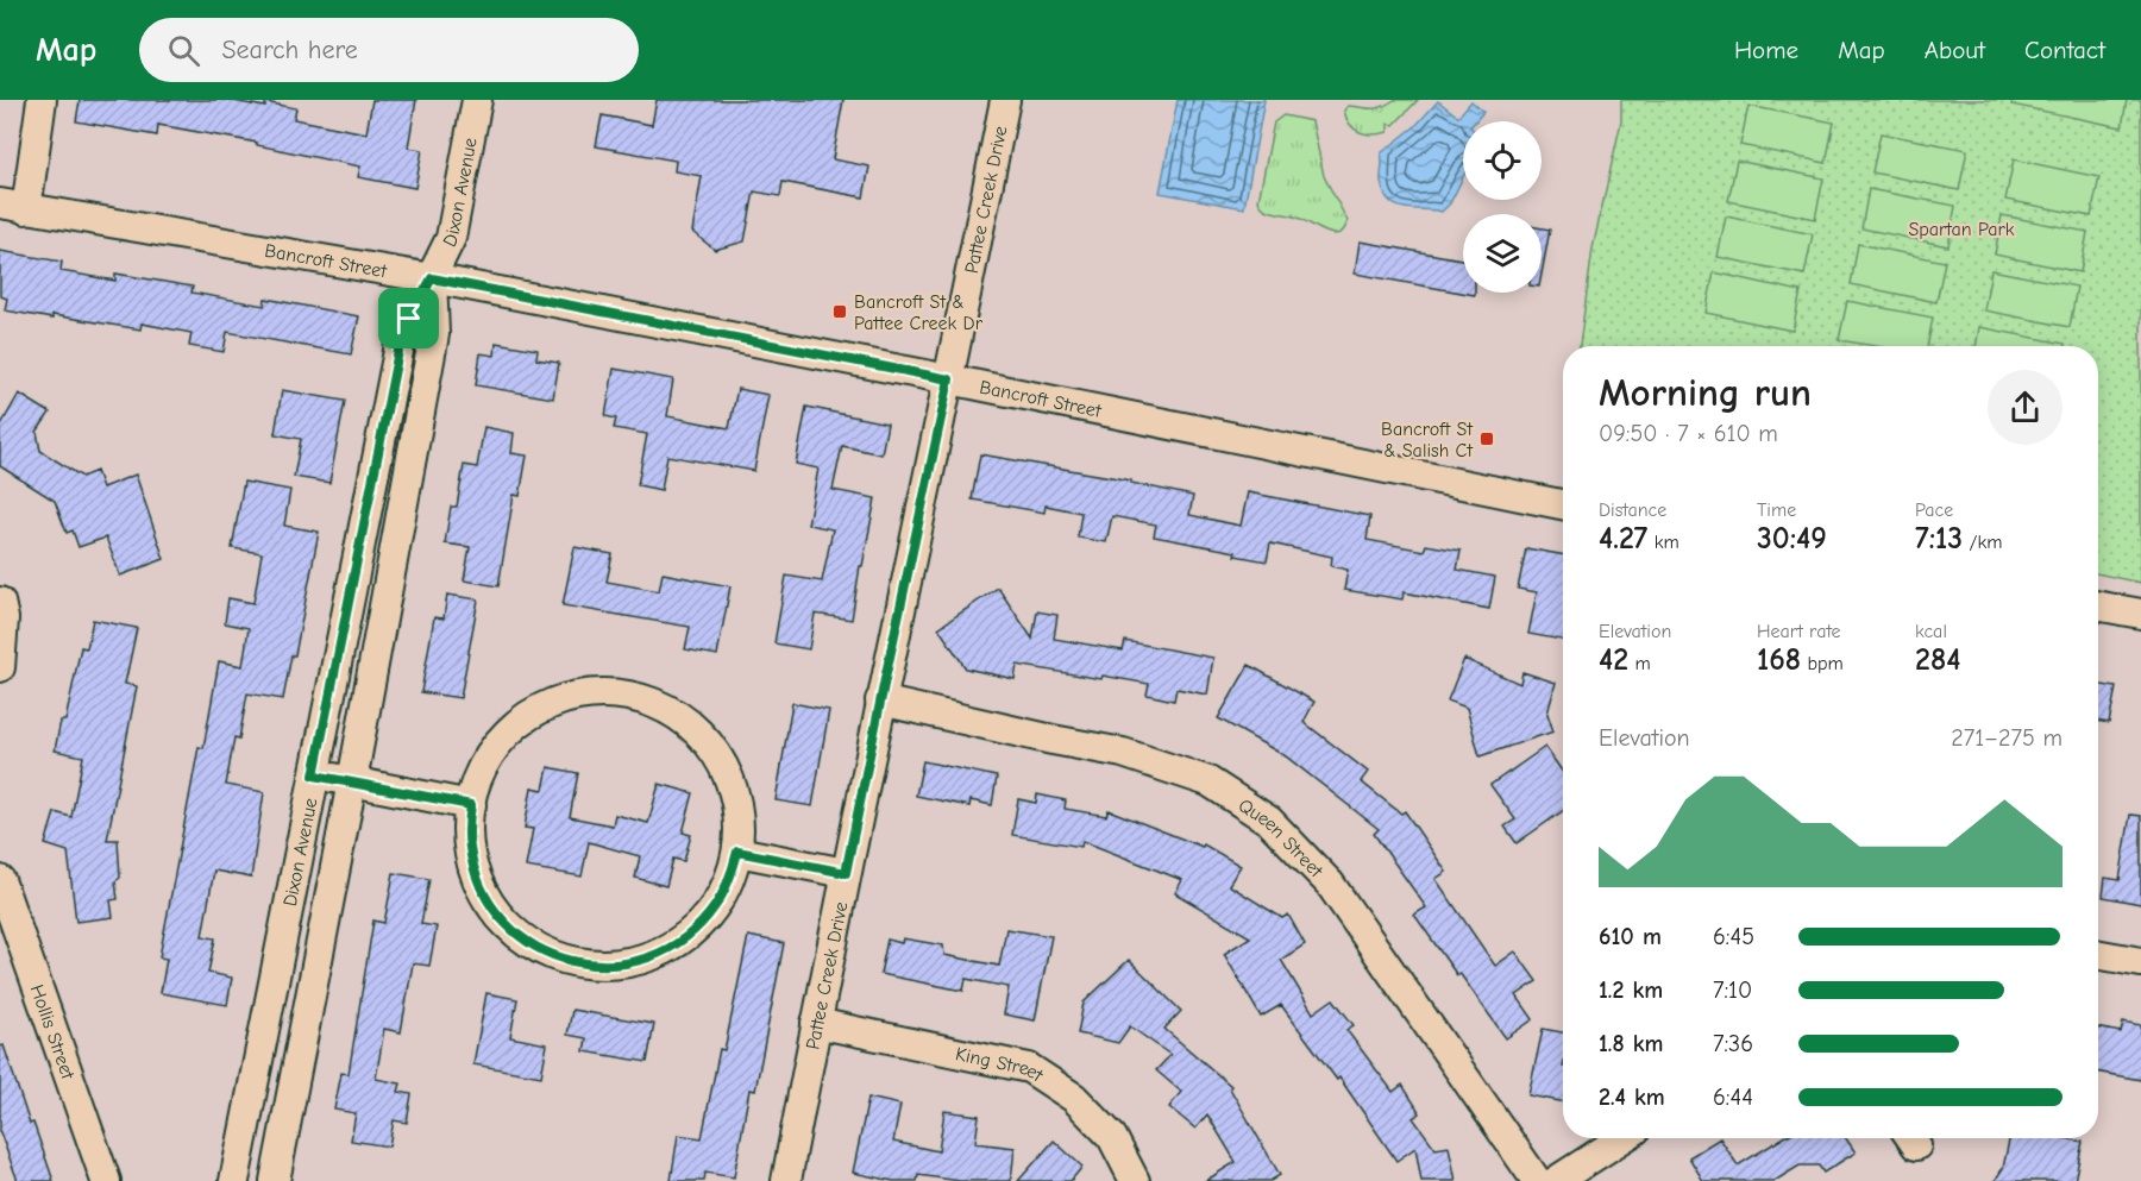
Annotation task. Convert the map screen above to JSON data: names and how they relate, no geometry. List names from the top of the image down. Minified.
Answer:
{"streets":{"street":["Dixon Avenue","Pattee Creek Drive","Bancroft Street","Queen Street","Hollis Street","King Street"]},"crossings":[["Dixon Avenue","Bancroft Street"],["Pattee Creek Drive","Bancroft Street"],["Pattee Creek Drive","Queen Street"],["Pattee Creek Drive","King Street"]],"parks":["Spartan Park"],"places":{"transit":["Bancroft St & Pattee Creek Dr","Bancroft St & Salish Ct"]},"page":{"header":"Map","search":"Search here","nav":["Home","Map","About","Contact"],"heading":["Morning run","09:50 · 7 × 610 m"],"stats":[["Distance","4.27 km"],["Time","30:49"],["Pace","7:13 /km"],["Elevation","42 m"],["Heart rate","168 bpm"],["kcal","284"]],"chart":["Elevation","271–275 m"],"list":[{"name":"610 m","note":"6:45"},{"name":"1.2 km","note":"7:10"},{"name":"1.8 km","note":"7:36"},{"name":"2.4 km","note":"6:44"}]}}
